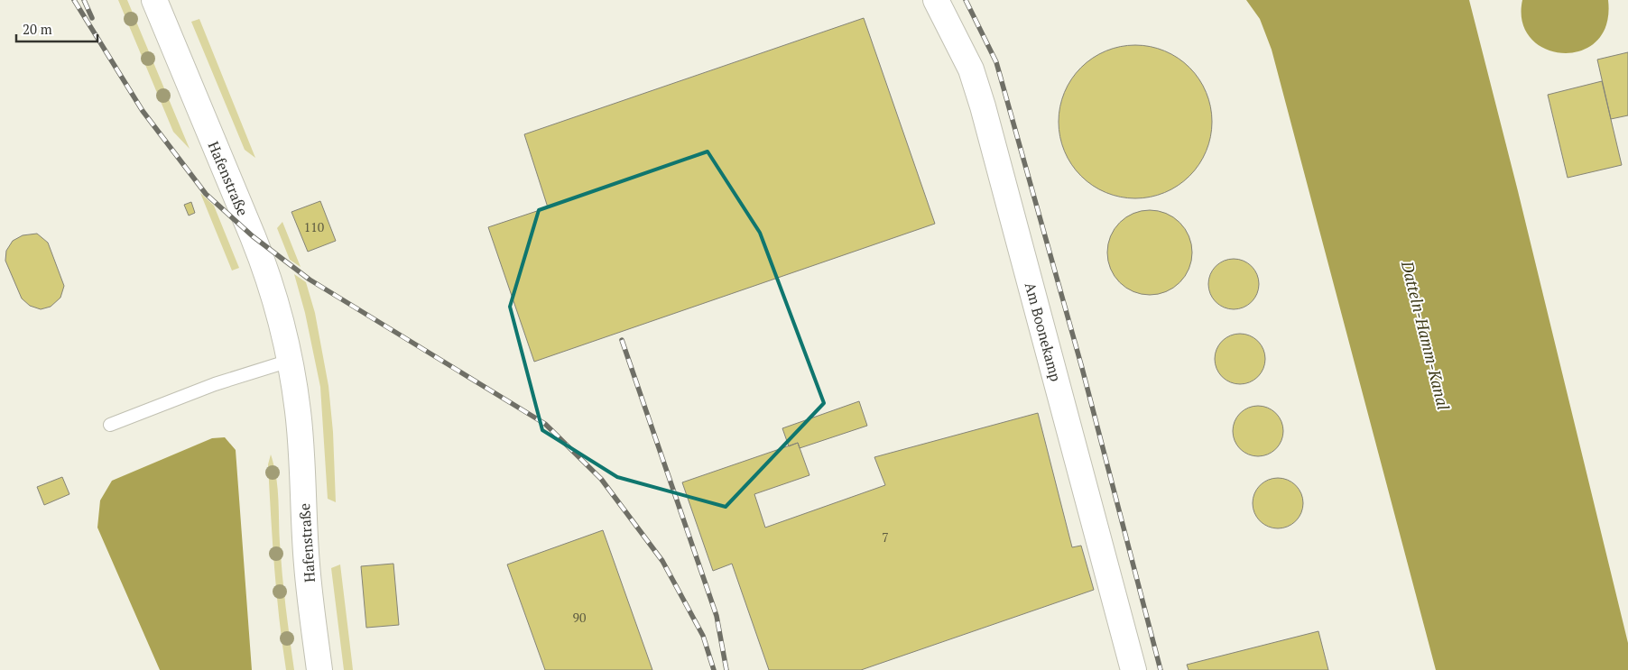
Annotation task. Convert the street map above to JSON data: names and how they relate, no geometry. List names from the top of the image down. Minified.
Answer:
{"streets":{"street":["Hafenstraße","Am Boonekamp"]},"water":["Datteln-Hamm-Kanal"],"house_numbers":["110","7","90"],"scale_bar":"20 m"}
